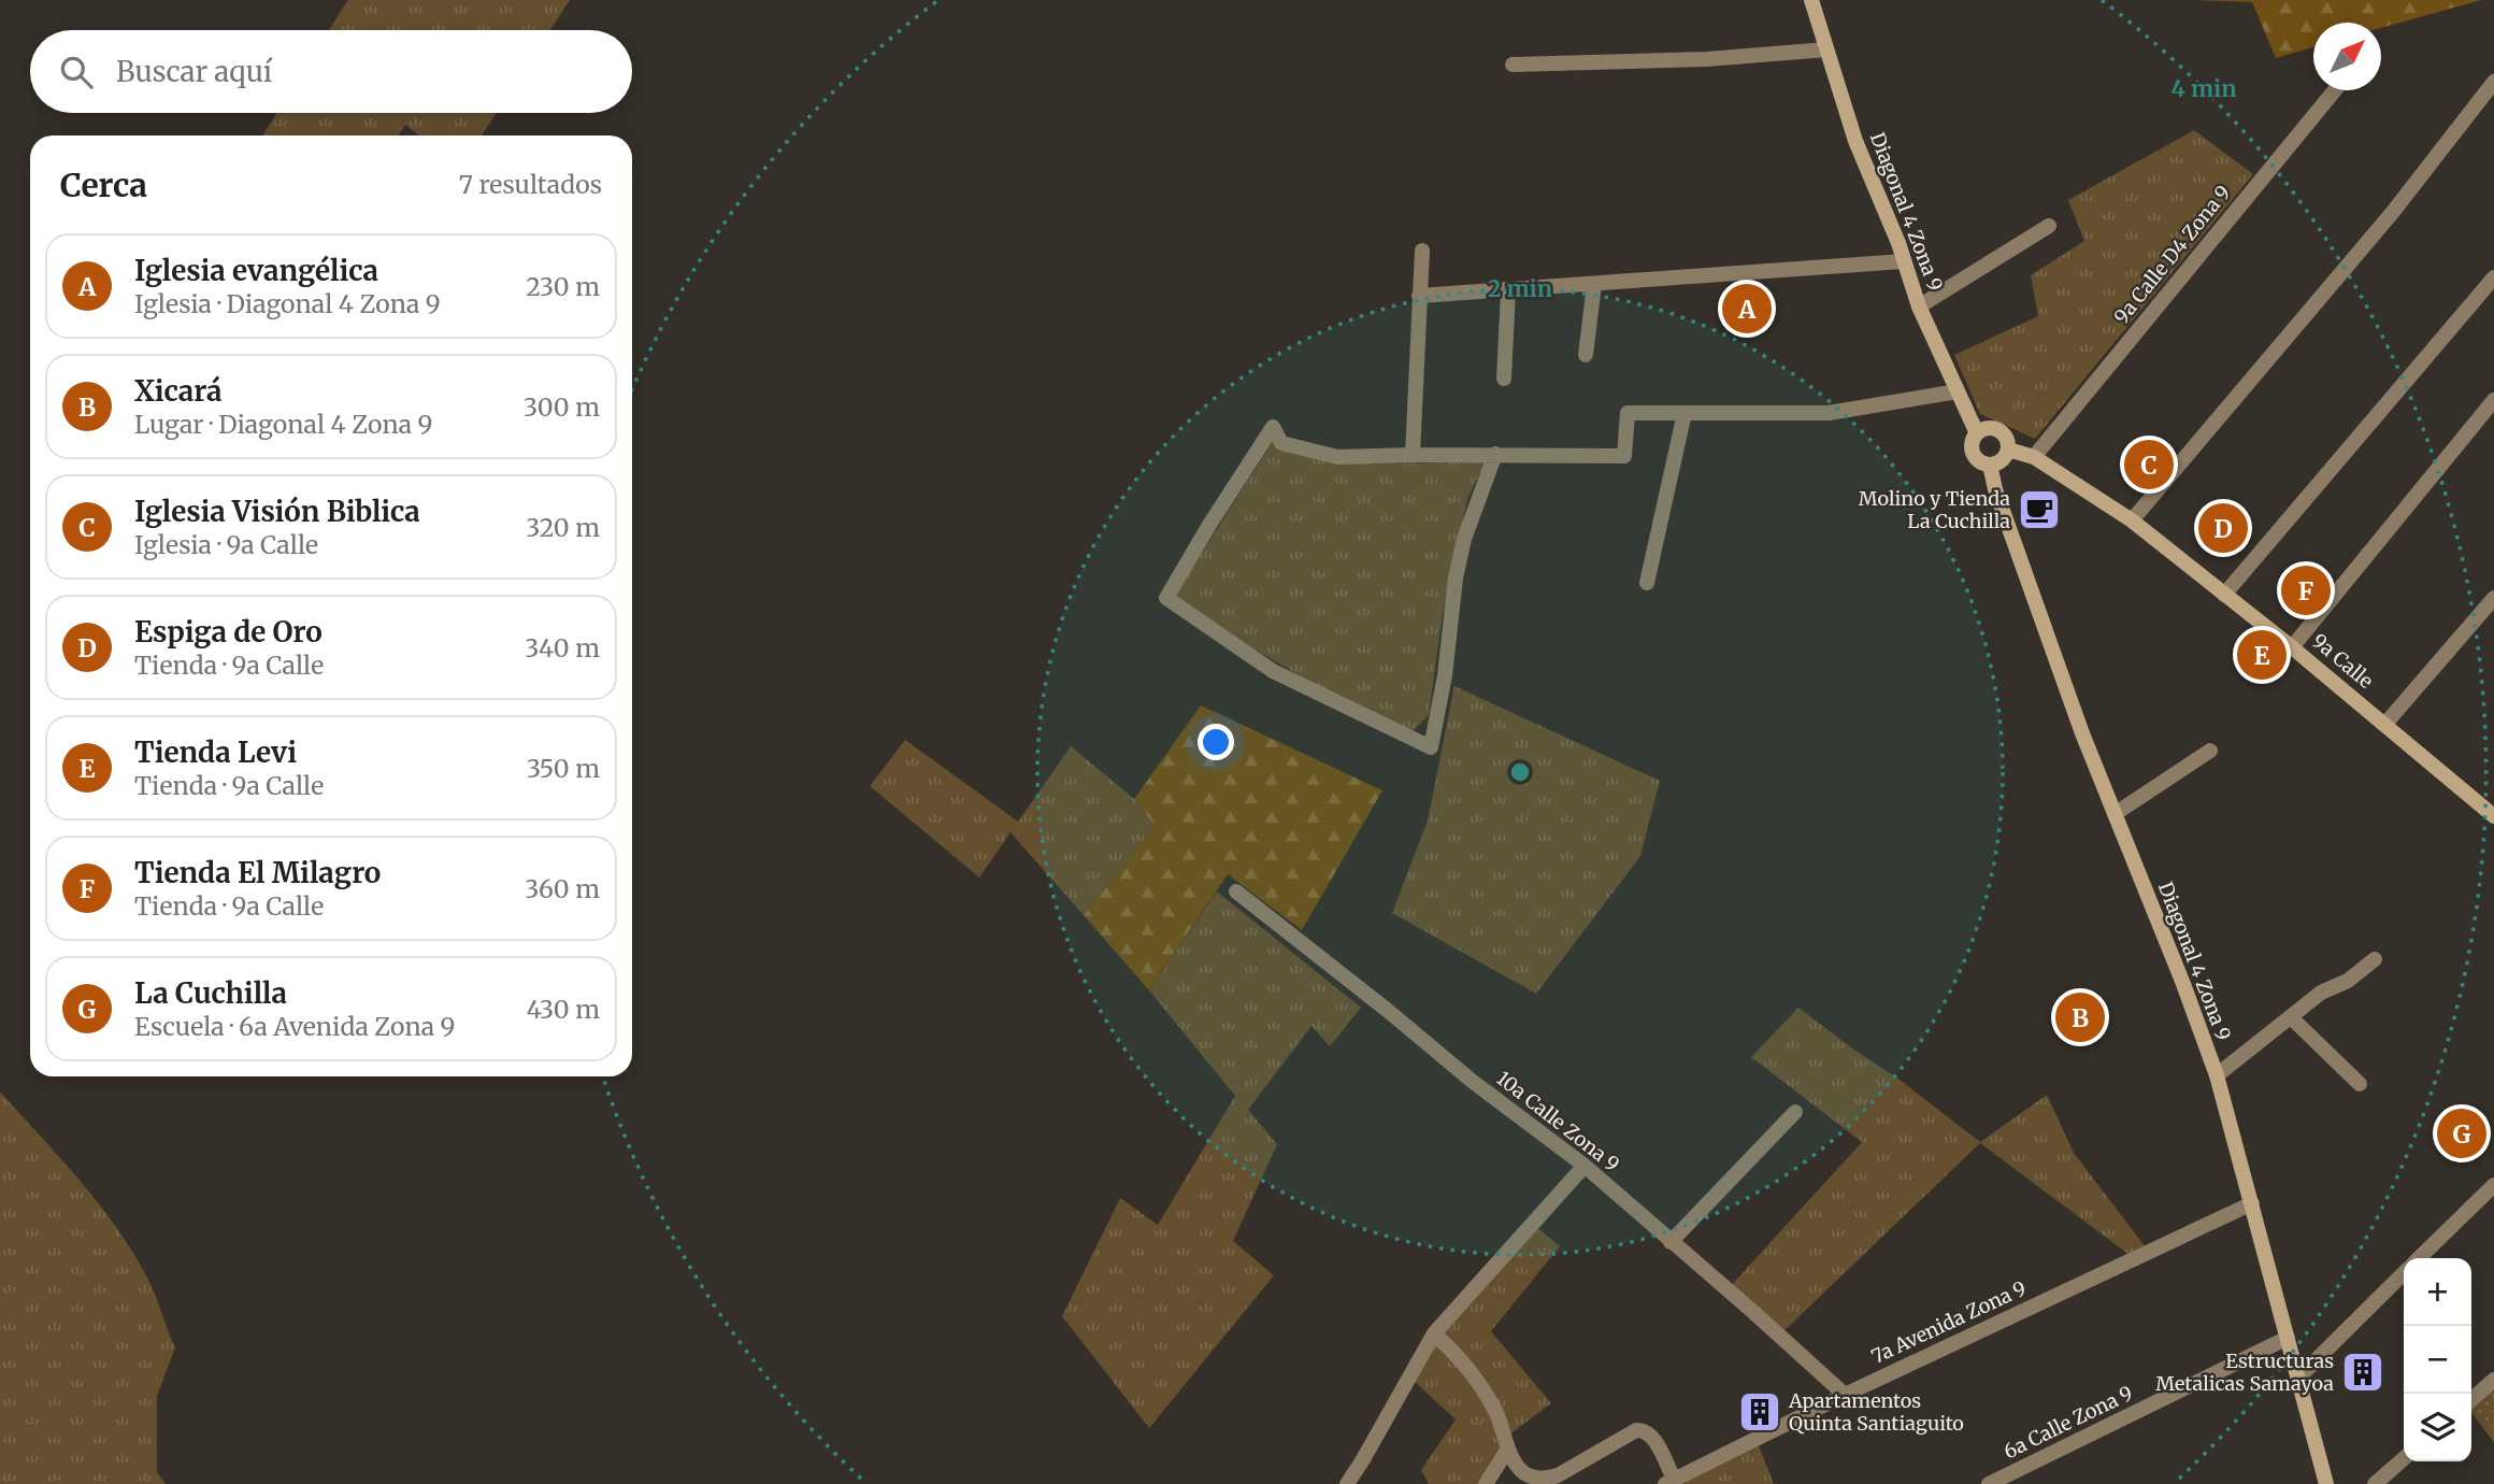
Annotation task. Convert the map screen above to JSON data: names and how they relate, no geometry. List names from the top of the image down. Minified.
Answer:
{"streets":{"main road":["Diagonal 4 Zona 9","9a Calle"],"street":["9a Calle D4 Zona 9","10a Calle Zona 9","7a Avenida Zona 9","6a Calle Zona 9"]},"crossings":[["Diagonal 4 Zona 9","9a Calle"],["Diagonal 4 Zona 9","7a Avenida Zona 9"],["Diagonal 4 Zona 9","6a Calle Zona 9"],["9a Calle D4 Zona 9","9a Calle"],["10a Calle Zona 9","7a Avenida Zona 9"]],"places":{"cafe":["Molino y Tienda La Cuchilla"],"building":["Estructuras Metalicas Samayoa","Apartamentos Quinta Santiaguito"]},"north":"top right","page":{"search":"Buscar aquí","heading":["Cerca","7 resultados"],"list":[{"mark":"A","name":"Iglesia evangélica","note":"Iglesia · Diagonal 4 Zona 9","value":"230 m"},{"mark":"B","name":"Xicará","note":"Lugar · Diagonal 4 Zona 9","value":"300 m"},{"mark":"C","name":"Iglesia Visión Biblica","note":"Iglesia · 9a Calle","value":"320 m"},{"mark":"D","name":"Espiga de Oro","note":"Tienda · 9a Calle","value":"340 m"},{"mark":"E","name":"Tienda Levi","note":"Tienda · 9a Calle","value":"350 m"},{"mark":"F","name":"Tienda El Milagro","note":"Tienda · 9a Calle","value":"360 m"},{"mark":"G","name":"La Cuchilla","note":"Escuela · 6a Avenida Zona 9","value":"430 m"}],"pins":["A","C","D","F","E","B","G"],"map_buttons":["+","−"]},"rings":["4 min","2 min"]}
